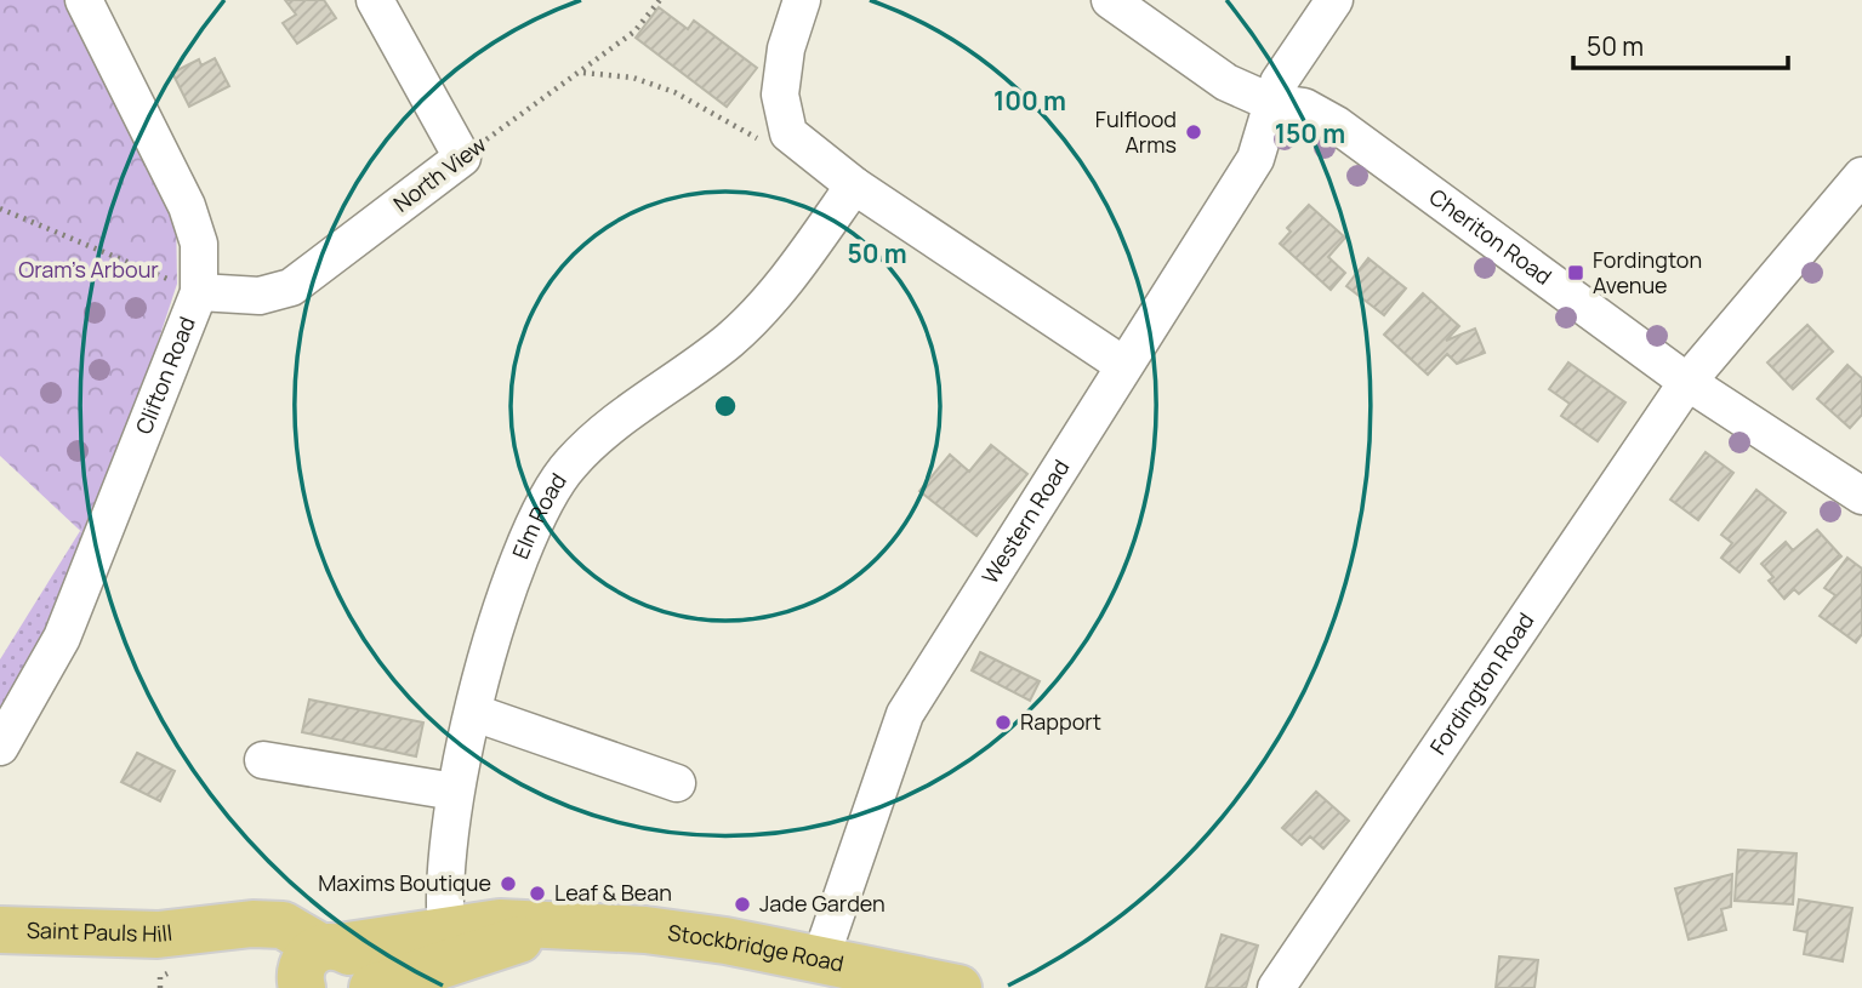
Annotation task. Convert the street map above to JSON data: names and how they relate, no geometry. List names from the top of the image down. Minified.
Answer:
{"streets":{"main road":["Saint Pauls Hill","Stockbridge Road"],"street":["North View","Cheriton Road","Clifton Road","Elm Road","Western Road","Fordington Road"]},"crossings":[["North View","Clifton Road"],["Cheriton Road","Western Road"],["Cheriton Road","Fordington Road"],["Elm Road","Stockbridge Road"],["Western Road","Stockbridge Road"],["Saint Pauls Hill","Stockbridge Road"]],"parks":["Oram's Arbour"],"places":{"other":["Fulflood Arms","Rapport","Maxims Boutique","Leaf & Bean","Jade Garden"],"transit":["Fordington Avenue"]},"scale_bar":"50 m","rings":["100 m","150 m","50 m"]}
